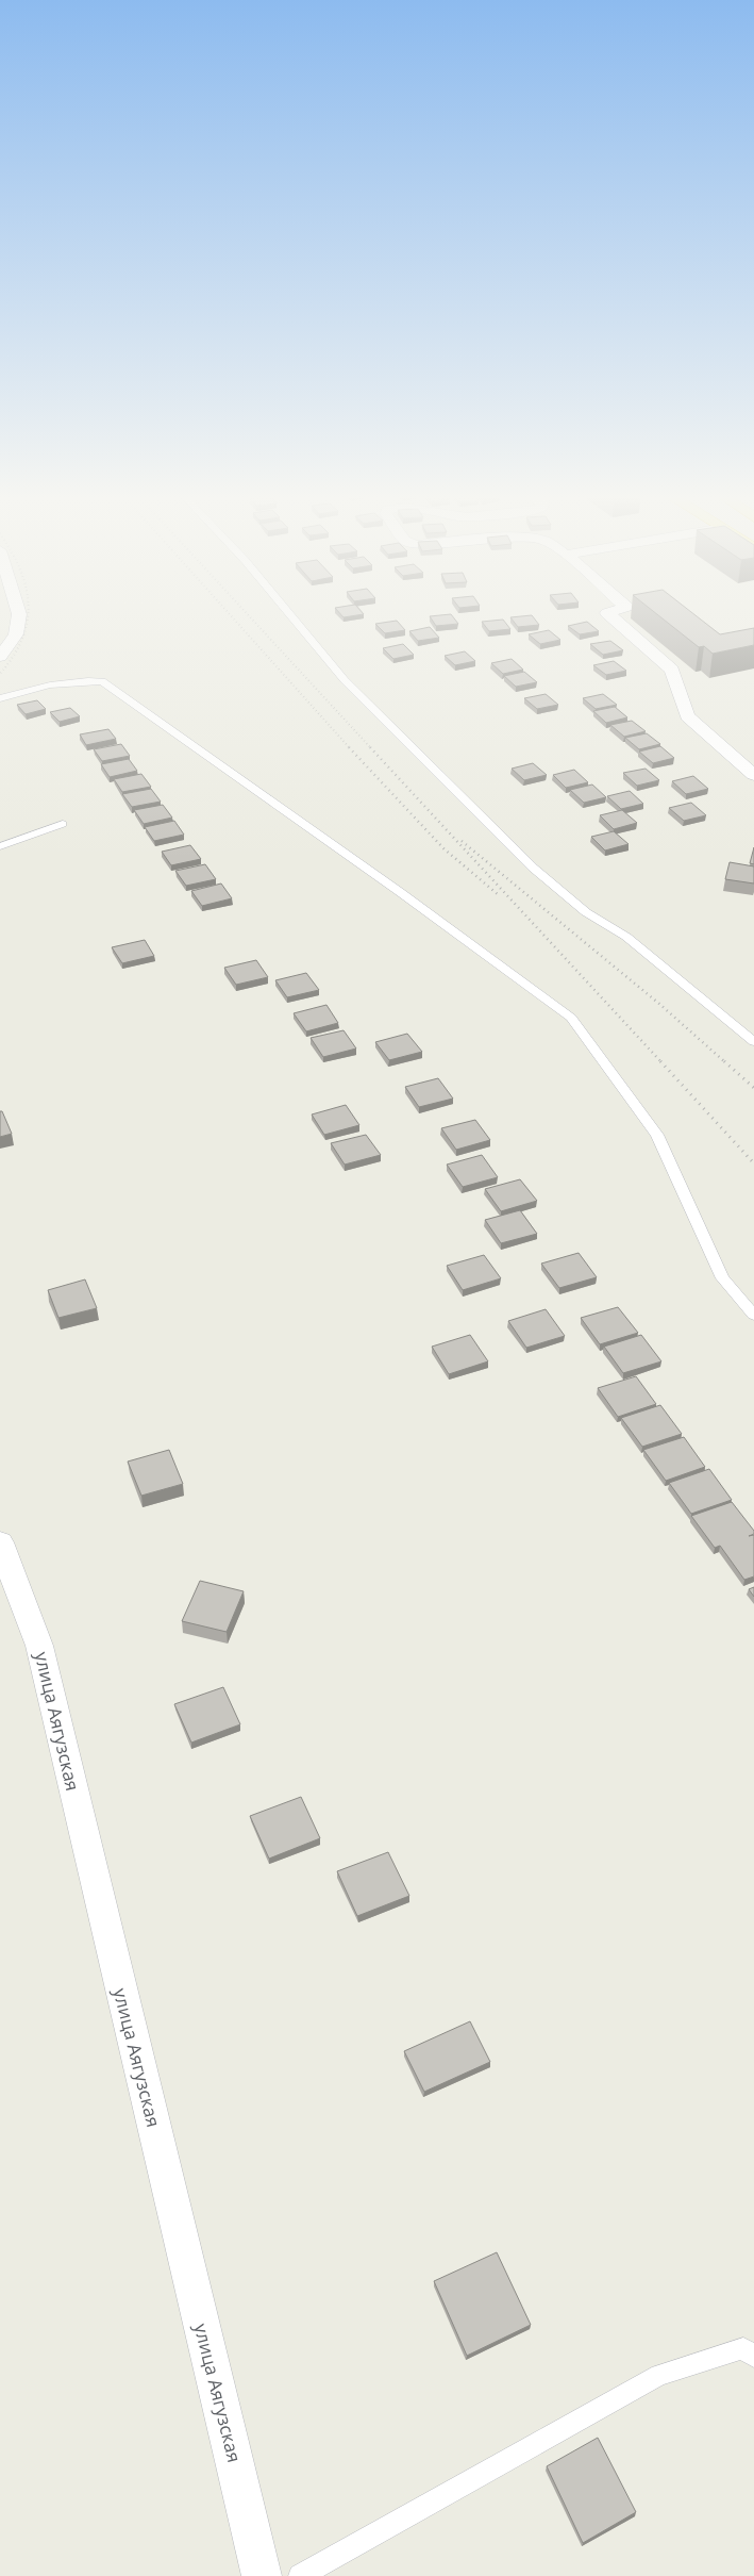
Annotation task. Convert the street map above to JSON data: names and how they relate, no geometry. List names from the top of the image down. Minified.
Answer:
{"streets":{"street":["улица Аягузская"]}}
